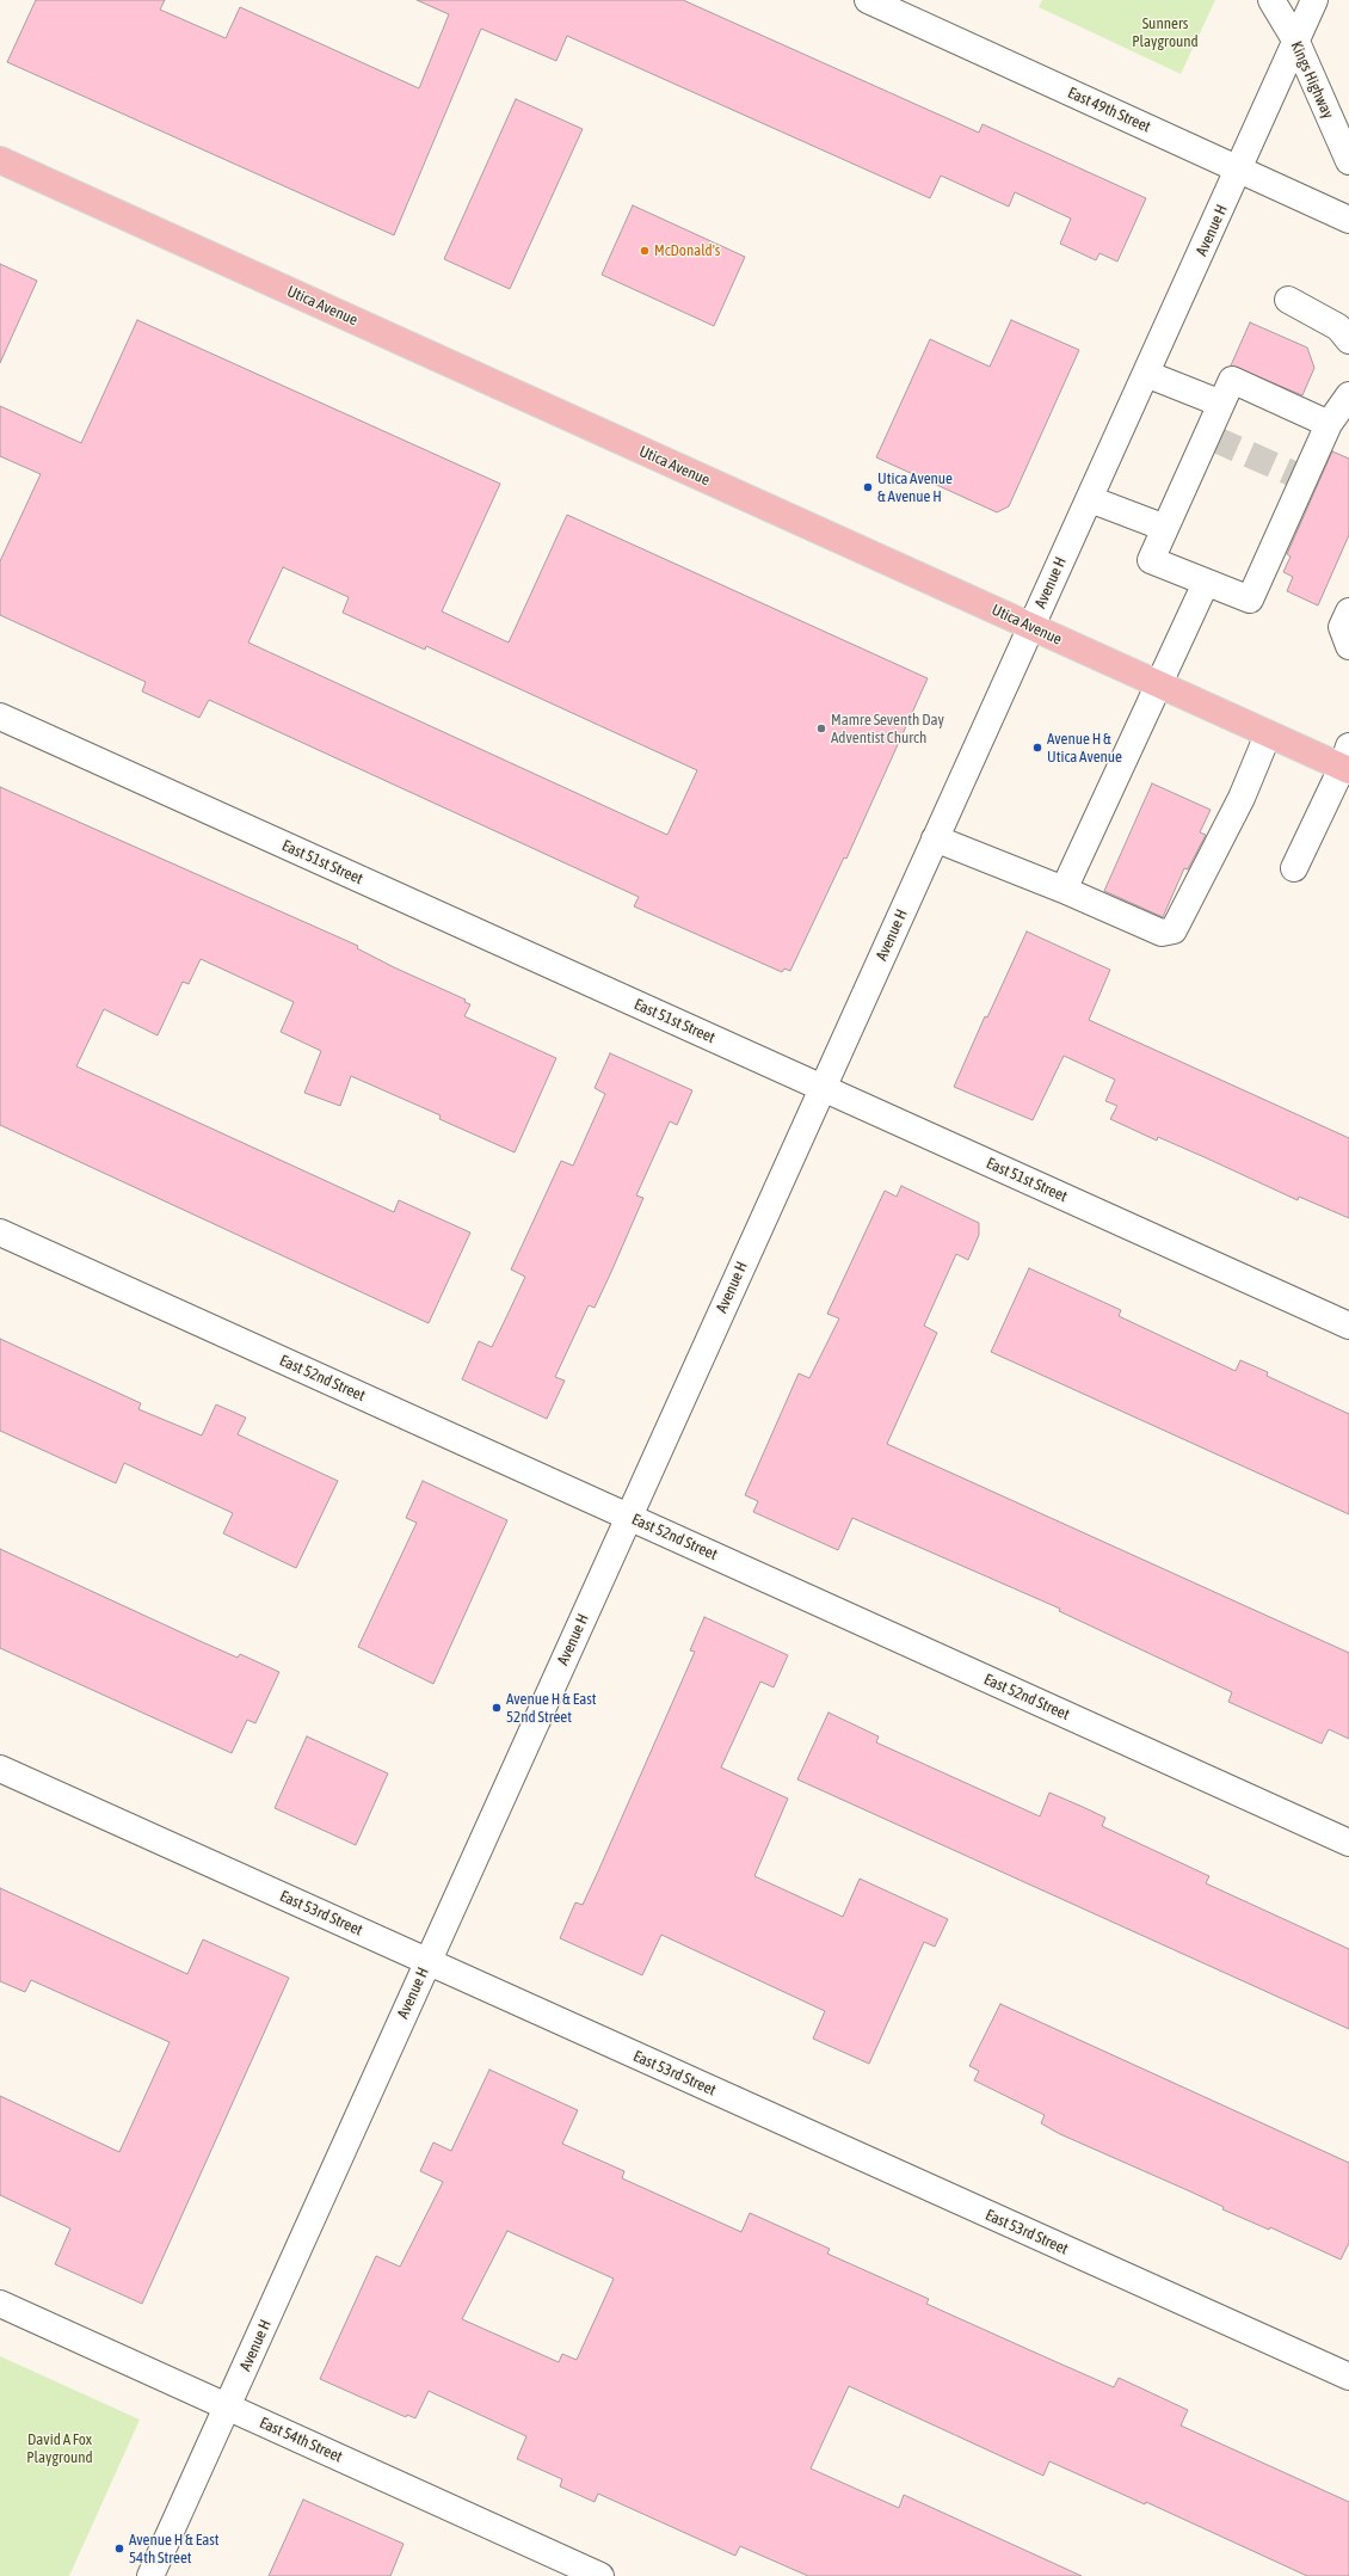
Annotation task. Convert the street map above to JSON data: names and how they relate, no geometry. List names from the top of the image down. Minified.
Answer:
{"streets":{"main road":["Utica Avenue"],"street":["Kings Highway","East 49th Street","Avenue H","East 51st Street","East 52nd Street","East 53rd Street","East 54th Street"]},"crossings":[["Kings Highway","Avenue H"],["East 49th Street","Avenue H"],["Avenue H","Utica Avenue"],["Avenue H","East 51st Street"],["Avenue H","East 52nd Street"],["Avenue H","East 53rd Street"],["Avenue H","East 54th Street"]],"parks":["Sunners Playground","David A Fox Playground"],"places":["McDonald's","Utica Avenue & Avenue H","Mamre Seventh Day Adventist Church","Avenue H & Utica Avenue","Avenue H & East 52nd Street","Avenue H & East 54th Street"]}
